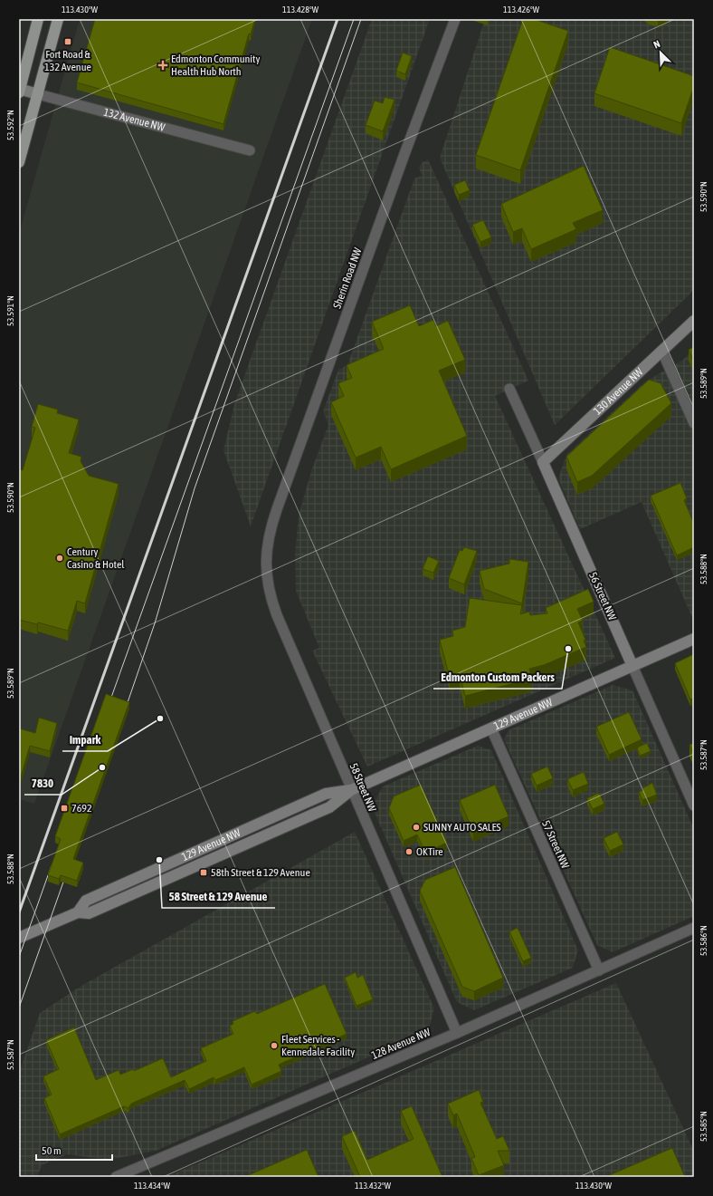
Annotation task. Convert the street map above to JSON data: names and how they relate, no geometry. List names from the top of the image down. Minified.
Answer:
{"streets":{"street":["132 Avenue NW","Sherin Road NW","130 Avenue NW","56 Street NW","129 Avenue NW","58 Street NW","57 Street NW","128 Avenue NW"]},"crossings":[["Sherin Road NW","58 Street NW"],["130 Avenue NW","56 Street NW"],["56 Street NW","129 Avenue NW"],["129 Avenue NW","58 Street NW"],["129 Avenue NW","57 Street NW"],["58 Street NW","128 Avenue NW"],["57 Street NW","128 Avenue NW"]],"places":{"transit":["Fort Road & 132 Avenue","7692","58th Street & 129 Avenue"],"health":["Edmonton Community Health Hub North"],"other":["Century Casino & Hotel","Edmonton Custom Packers","Impark","7830","SUNNY AUTO SALES","OKTire","58 Street & 129 Avenue","Fleet Services - Kennedale Facility"]},"scale_bar":"50 m","north":"top left","coordinates":["113.430°W","113.428°W","113.426°W","53.592°N","53.590°N","53.591°N","53.589°N","53.588°N","53.587°N","53.586°N","53.585°N","113.434°W","113.432°W"]}
